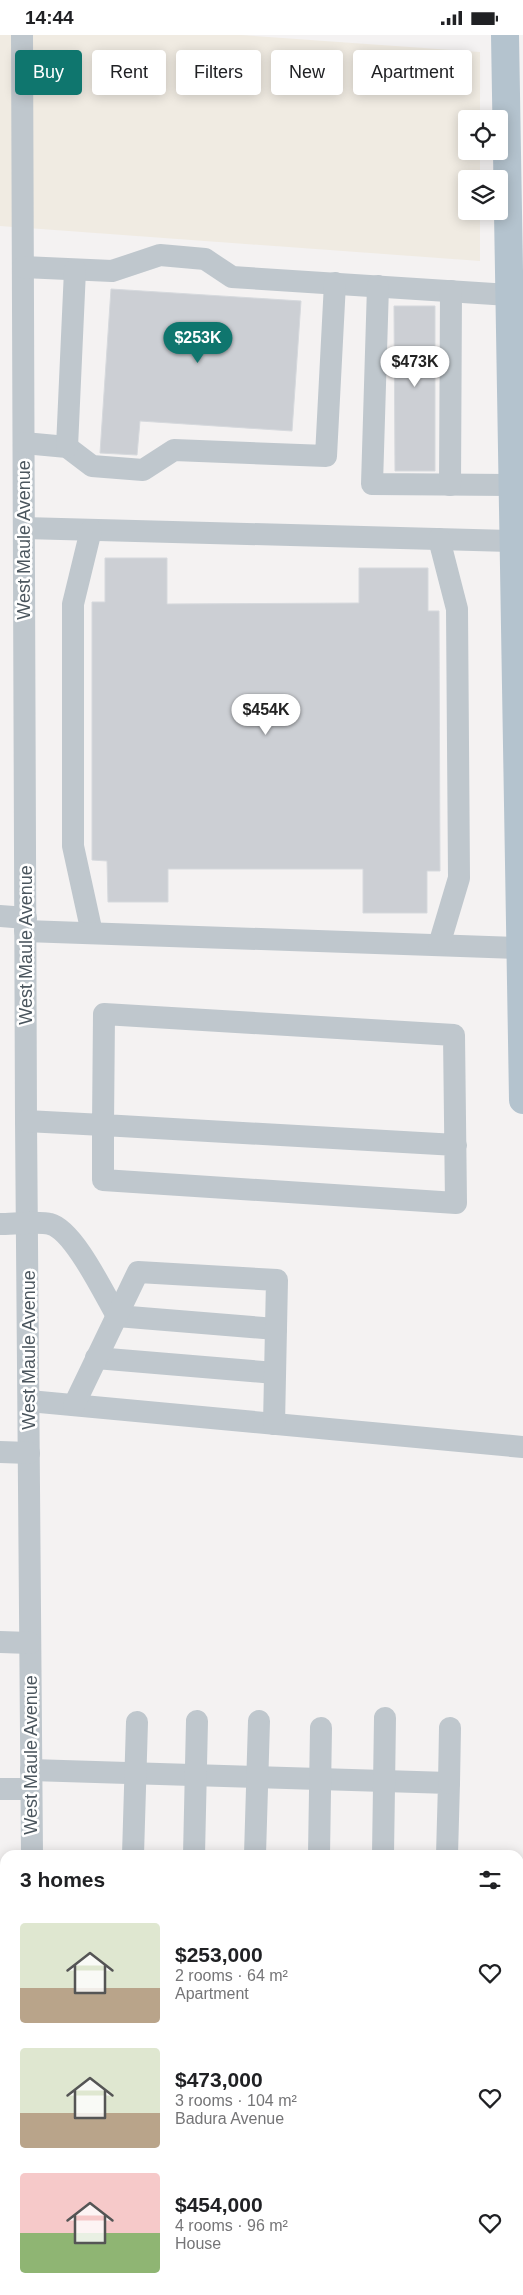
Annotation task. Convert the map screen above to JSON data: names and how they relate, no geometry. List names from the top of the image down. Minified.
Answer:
{"streets":{"street":["West Maule Avenue"]},"page":{"status":"14:44","chip":["Buy","Rent","Filters","New","Apartment"],"price":["$253K","$473K","$454K"],"heading":"3 homes","list":[{"name":"$253,000","note":"2 rooms · 64 m² · Apartment"},{"name":"$473,000","note":"3 rooms · 104 m² · Badura Avenue"},{"name":"$454,000","note":"4 rooms · 96 m² · House"}]}}
